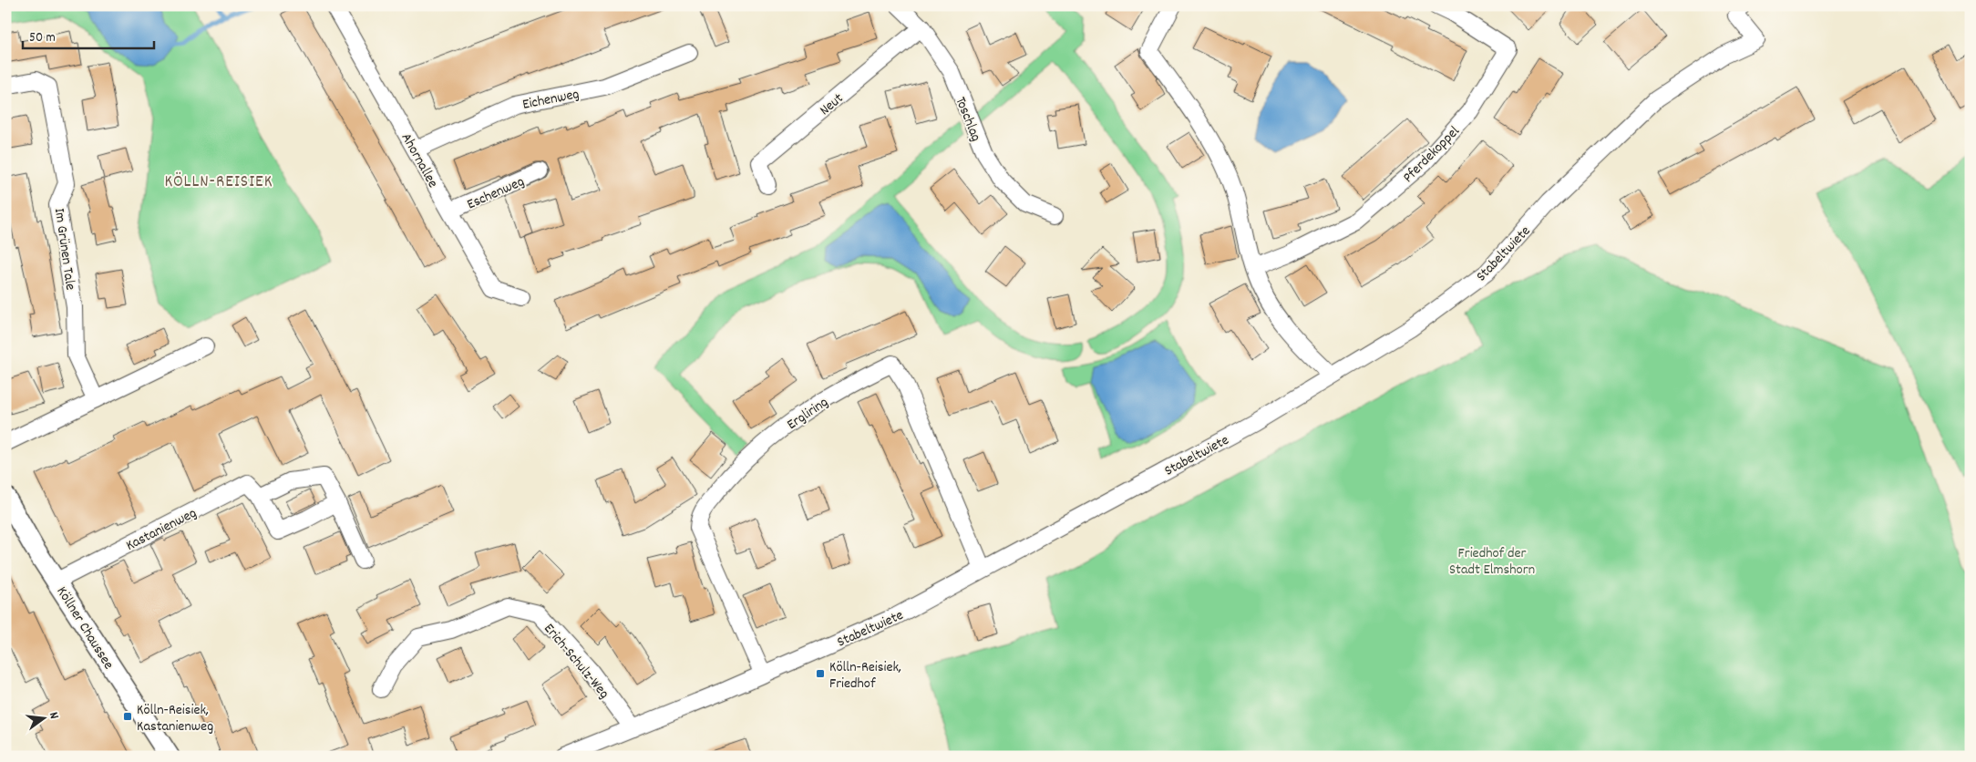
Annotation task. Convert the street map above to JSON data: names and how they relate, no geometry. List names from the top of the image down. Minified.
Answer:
{"streets":{"street":["Eichenweg","Neut","Toschlag","Pferdekoppel","Ahornallee","Eschenweg","Im Grünen Tale","Stabeltwiete","Ergliring","Kastanienweg","Köllner Chaussee","Erich-Schulz-Weg"]},"crossings":[["Eichenweg","Ahornallee"],["Neut","Toschlag"],["Ahornallee","Eschenweg"],["Stabeltwiete","Ergliring"],["Stabeltwiete","Erich-Schulz-Weg"],["Kastanienweg","Köllner Chaussee"]],"districts":["KÖLLN-REISIEK"],"parks":["Friedhof der Stadt Elmshorn"],"places":{"transit":["Kölln-Reisiek, Friedhof","Kölln-Reisiek, Kastanienweg"]},"scale_bar":"50 m","north":"right"}
